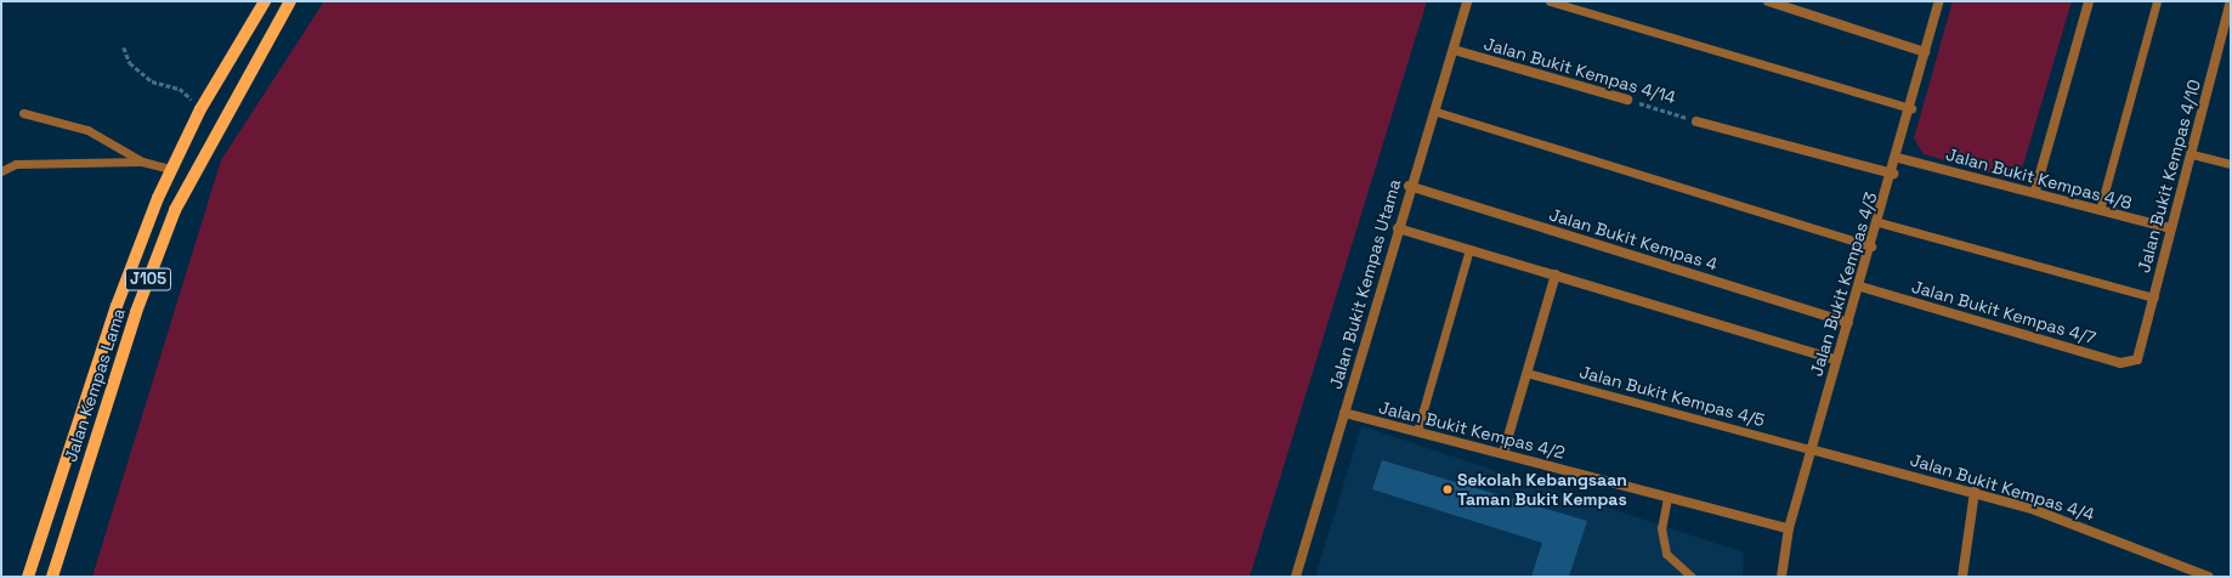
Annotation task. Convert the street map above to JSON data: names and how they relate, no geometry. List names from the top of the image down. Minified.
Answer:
{"streets":{"main road":["J105","Jalan Kempas Lama"],"street":["Jalan Bukit Kempas 4/14","Jalan Bukit Kempas 4/10","Jalan Bukit Kempas 4/8","Jalan Bukit Kempas 4","Jalan Bukit Kempas Utama","Jalan Bukit Kempas 4/3","Jalan Bukit Kempas 4/7","Jalan Bukit Kempas 4/2","Jalan Bukit Kempas 4/4"],"lane":["Jalan Bukit Kempas 4/5"]},"crossings":[["Jalan Bukit Kempas 4/14","Jalan Bukit Kempas Utama"],["Jalan Bukit Kempas 4/10","Jalan Bukit Kempas 4/8"],["Jalan Bukit Kempas 4/10","Jalan Bukit Kempas 4/7"],["Jalan Bukit Kempas 4/8","Jalan Bukit Kempas 4/3"],["Jalan Bukit Kempas 4","Jalan Bukit Kempas Utama"],["Jalan Bukit Kempas 4","Jalan Bukit Kempas 4/3"],["Jalan Bukit Kempas Utama","Jalan Bukit Kempas 4/2"],["Jalan Bukit Kempas 4/3","Jalan Bukit Kempas 4/7"],["Jalan Bukit Kempas 4/3","Jalan Bukit Kempas 4/5"],["Jalan Bukit Kempas 4/3","Jalan Bukit Kempas 4/2"],["Jalan Bukit Kempas 4/3","Jalan Bukit Kempas 4/4"],["Jalan Bukit Kempas 4/5","Jalan Bukit Kempas 4/4"]],"places":["Sekolah Kebangsaan Taman Bukit Kempas"]}
